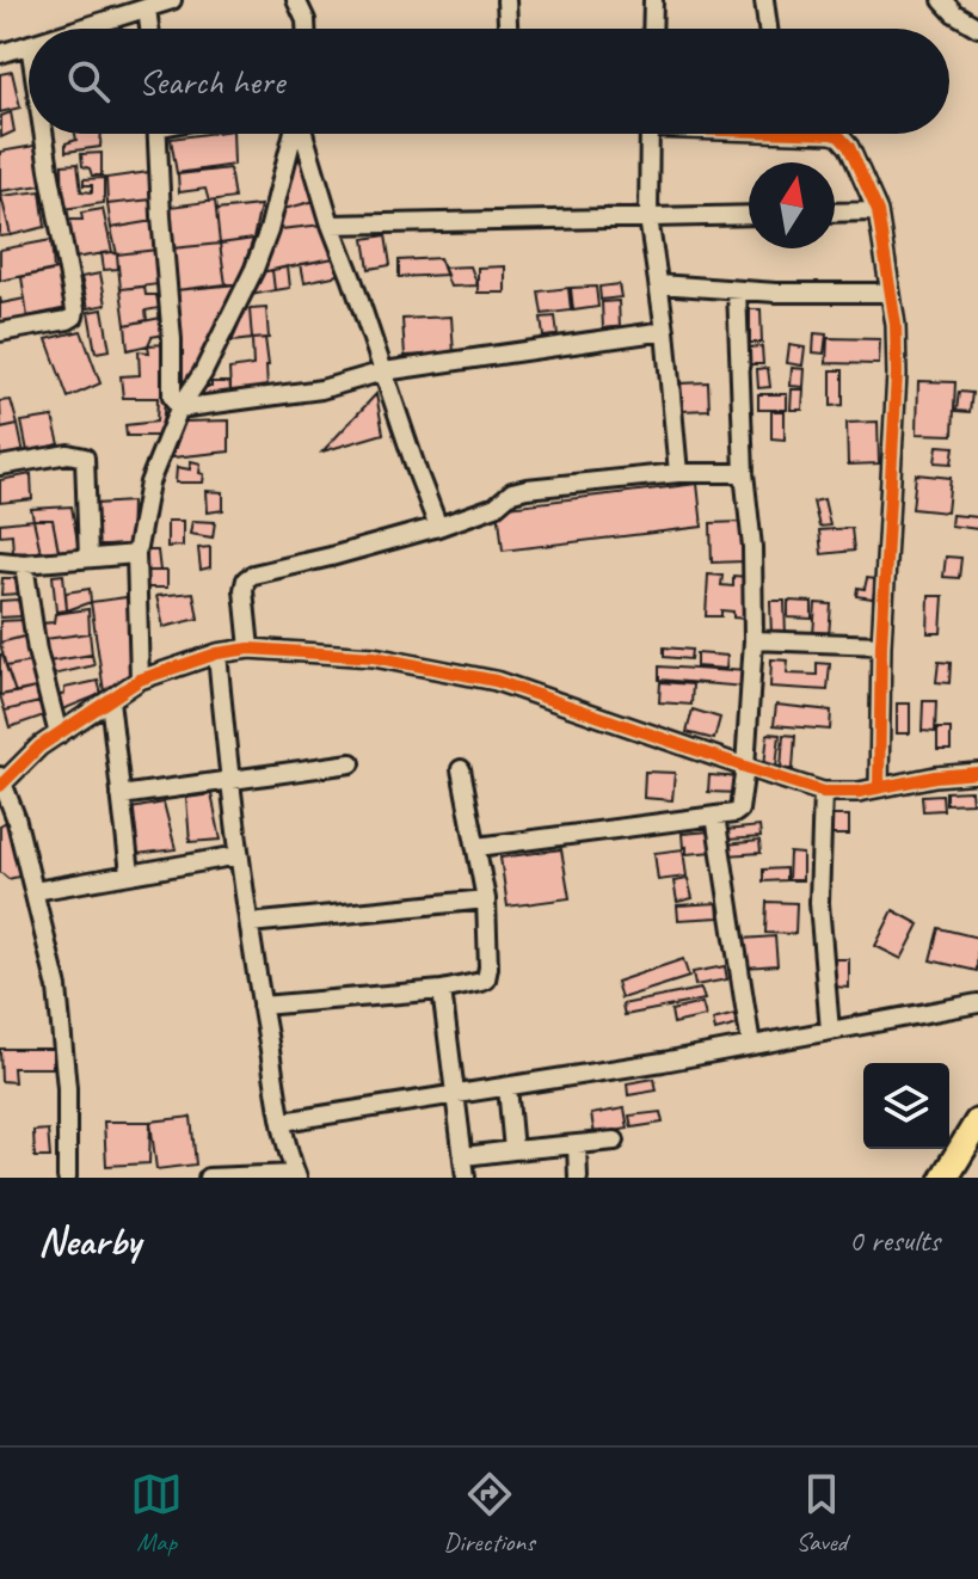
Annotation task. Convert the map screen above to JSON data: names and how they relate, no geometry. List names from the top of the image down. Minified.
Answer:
{"north":"top","page":{"search":"Search here","heading":["Nearby","0 results"],"nav":["Map","Directions","Saved"]}}
